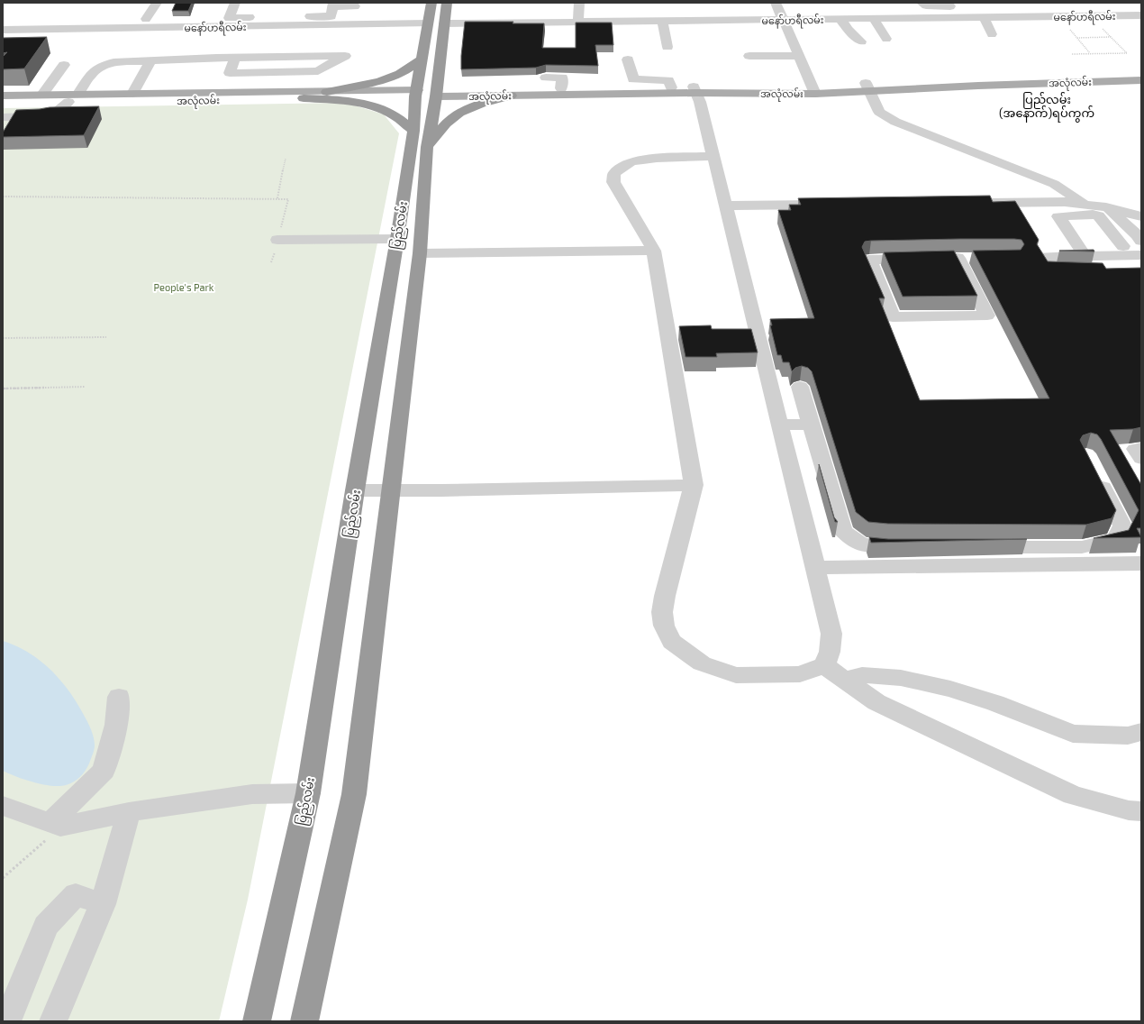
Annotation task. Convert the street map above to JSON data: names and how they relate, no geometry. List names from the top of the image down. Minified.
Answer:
{"streets":{"highway":["အလုံလမ်း","ပြည်လမ်း"],"street":["မနော်ဟရီလမ်း"]},"crossings":[["မနော်ဟရီလမ်း","ပြည်လမ်း"],["အလုံလမ်း","ပြည်လမ်း"]],"districts":["ပြည်လမ်း (အနောက်)ရပ်ကွက်"],"parks":["People's Park"]}
